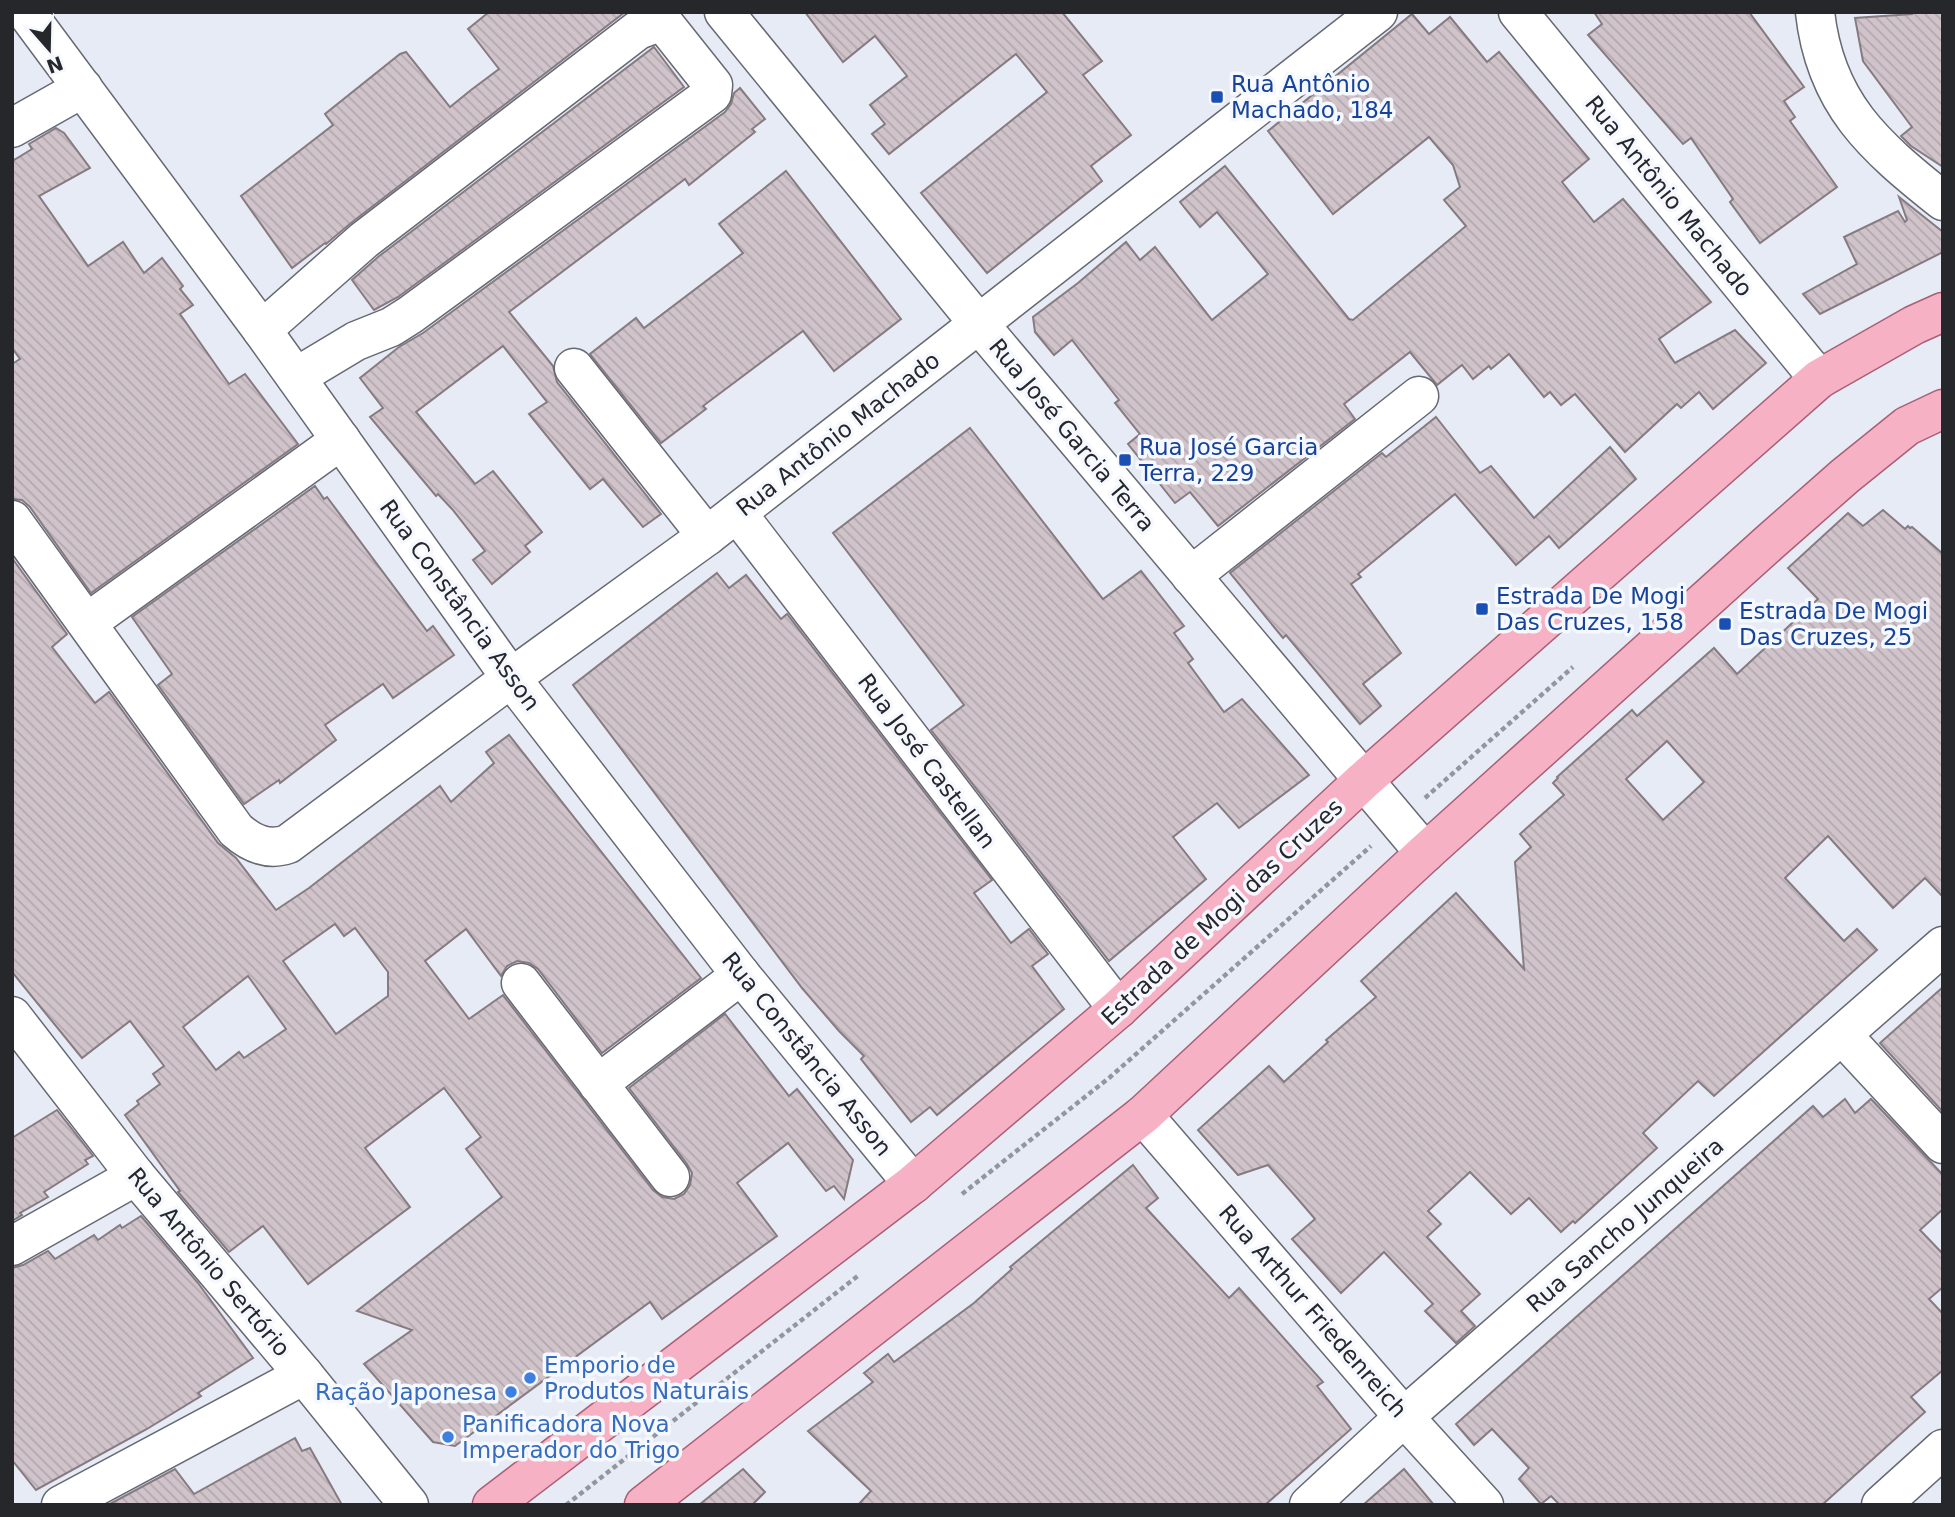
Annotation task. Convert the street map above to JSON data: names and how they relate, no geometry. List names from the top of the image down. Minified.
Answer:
{"streets":{"main road":["Estrada de Mogi das Cruzes"],"street":["Rua Antônio Machado","Rua José Garcia Terra","Rua Constância Asson","Rua José Castellan","Rua Sancho Junqueira","Rua Antônio Sertório","Rua Arthur Friedenreich"]},"crossings":[["Rua Antônio Machado","Rua José Garcia Terra"],["Rua Antônio Machado","Rua Constância Asson"],["Rua Antônio Machado","Rua José Castellan"],["Rua Antônio Machado","Estrada de Mogi das Cruzes"],["Rua José Garcia Terra","Estrada de Mogi das Cruzes"],["Rua Constância Asson","Estrada de Mogi das Cruzes"],["Rua José Castellan","Estrada de Mogi das Cruzes"],["Rua Sancho Junqueira","Rua Arthur Friedenreich"]],"places":{"transit":["Rua Antônio Machado, 184","Rua José Garcia Terra, 229","Estrada De Mogi Das Cruzes, 158","Estrada De Mogi Das Cruzes, 25"],"other":["Emporio de Produtos Naturais","Ração Japonesa","Panificadora Nova Imperador do Trigo"]},"north":"bottom"}
